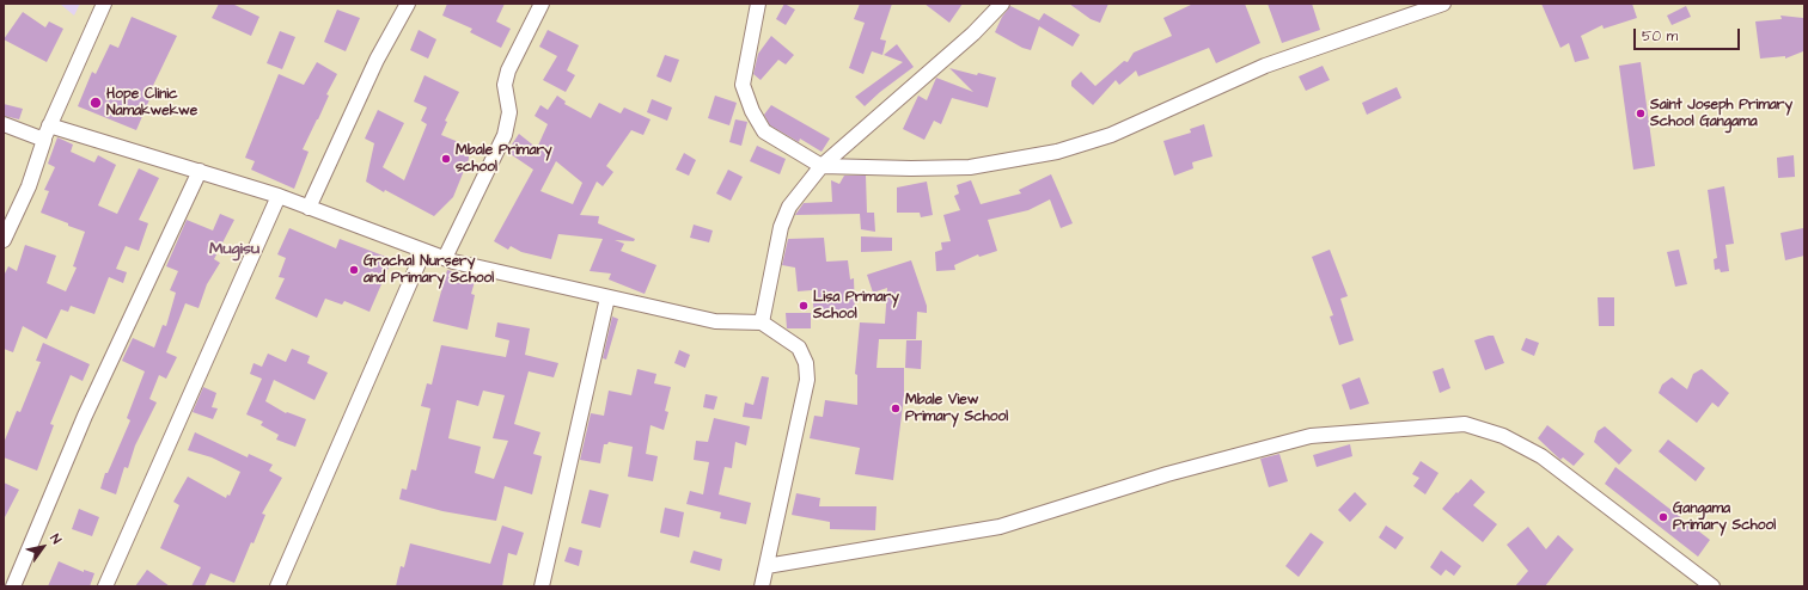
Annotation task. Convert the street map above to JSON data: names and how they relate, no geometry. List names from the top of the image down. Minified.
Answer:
{"districts":["Mugisu"],"places":["Hope Clinic Namakwekwe","Saint Joseph Primary School Gangama","Mbale Primary school","Grachal Nursery and Primary School","Lisa Primary School","Mbale View Primary School","Gangama Primary School"],"scale_bar":"50 m","north":"top right"}
